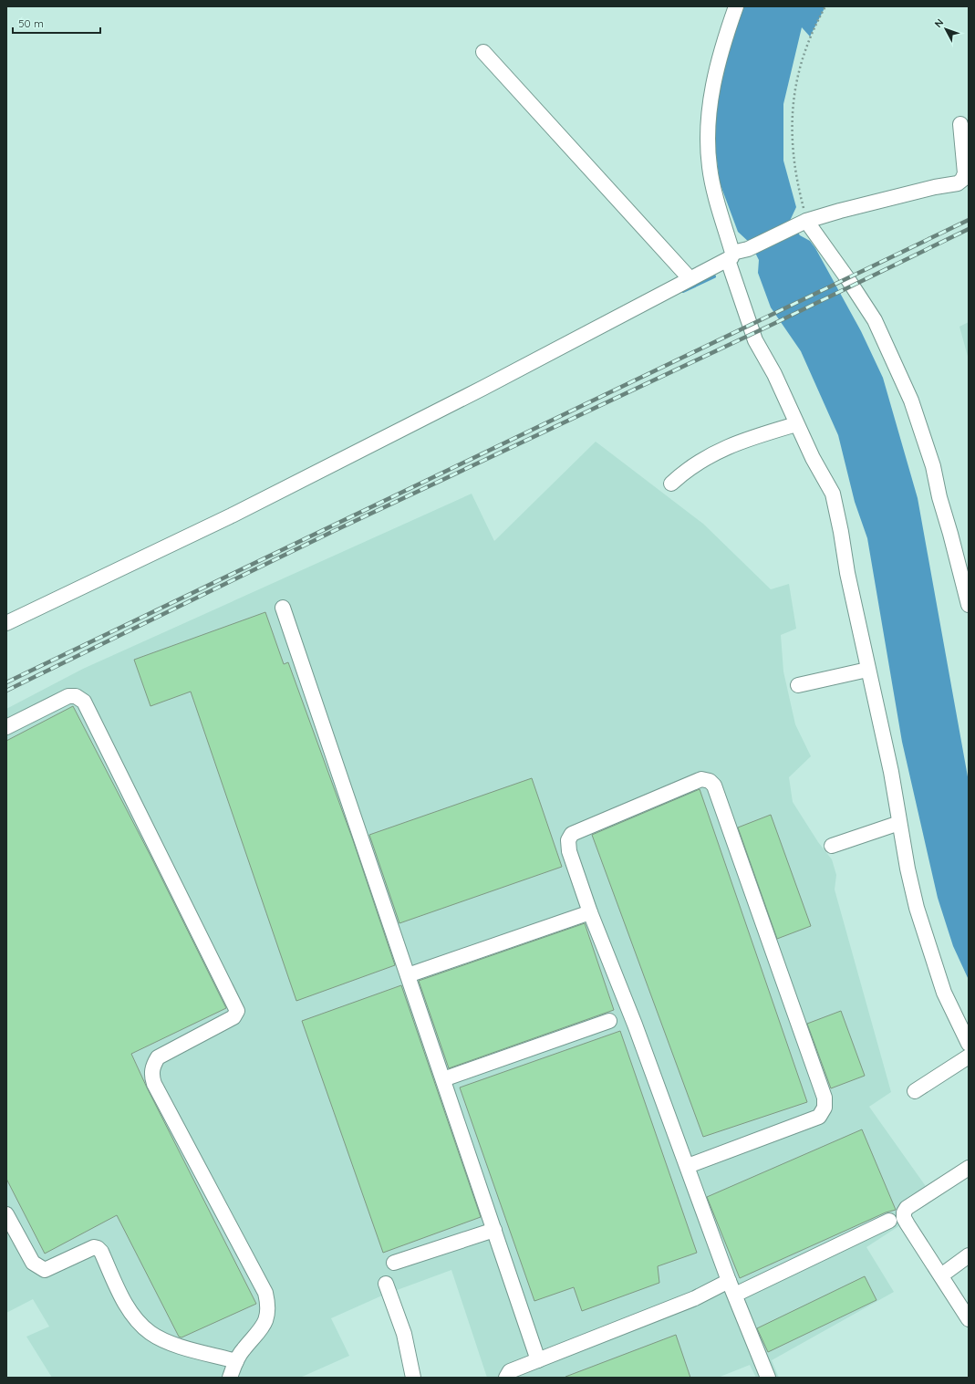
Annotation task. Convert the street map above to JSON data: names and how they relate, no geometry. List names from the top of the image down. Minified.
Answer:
{"scale_bar":"50 m","north":"top left"}
